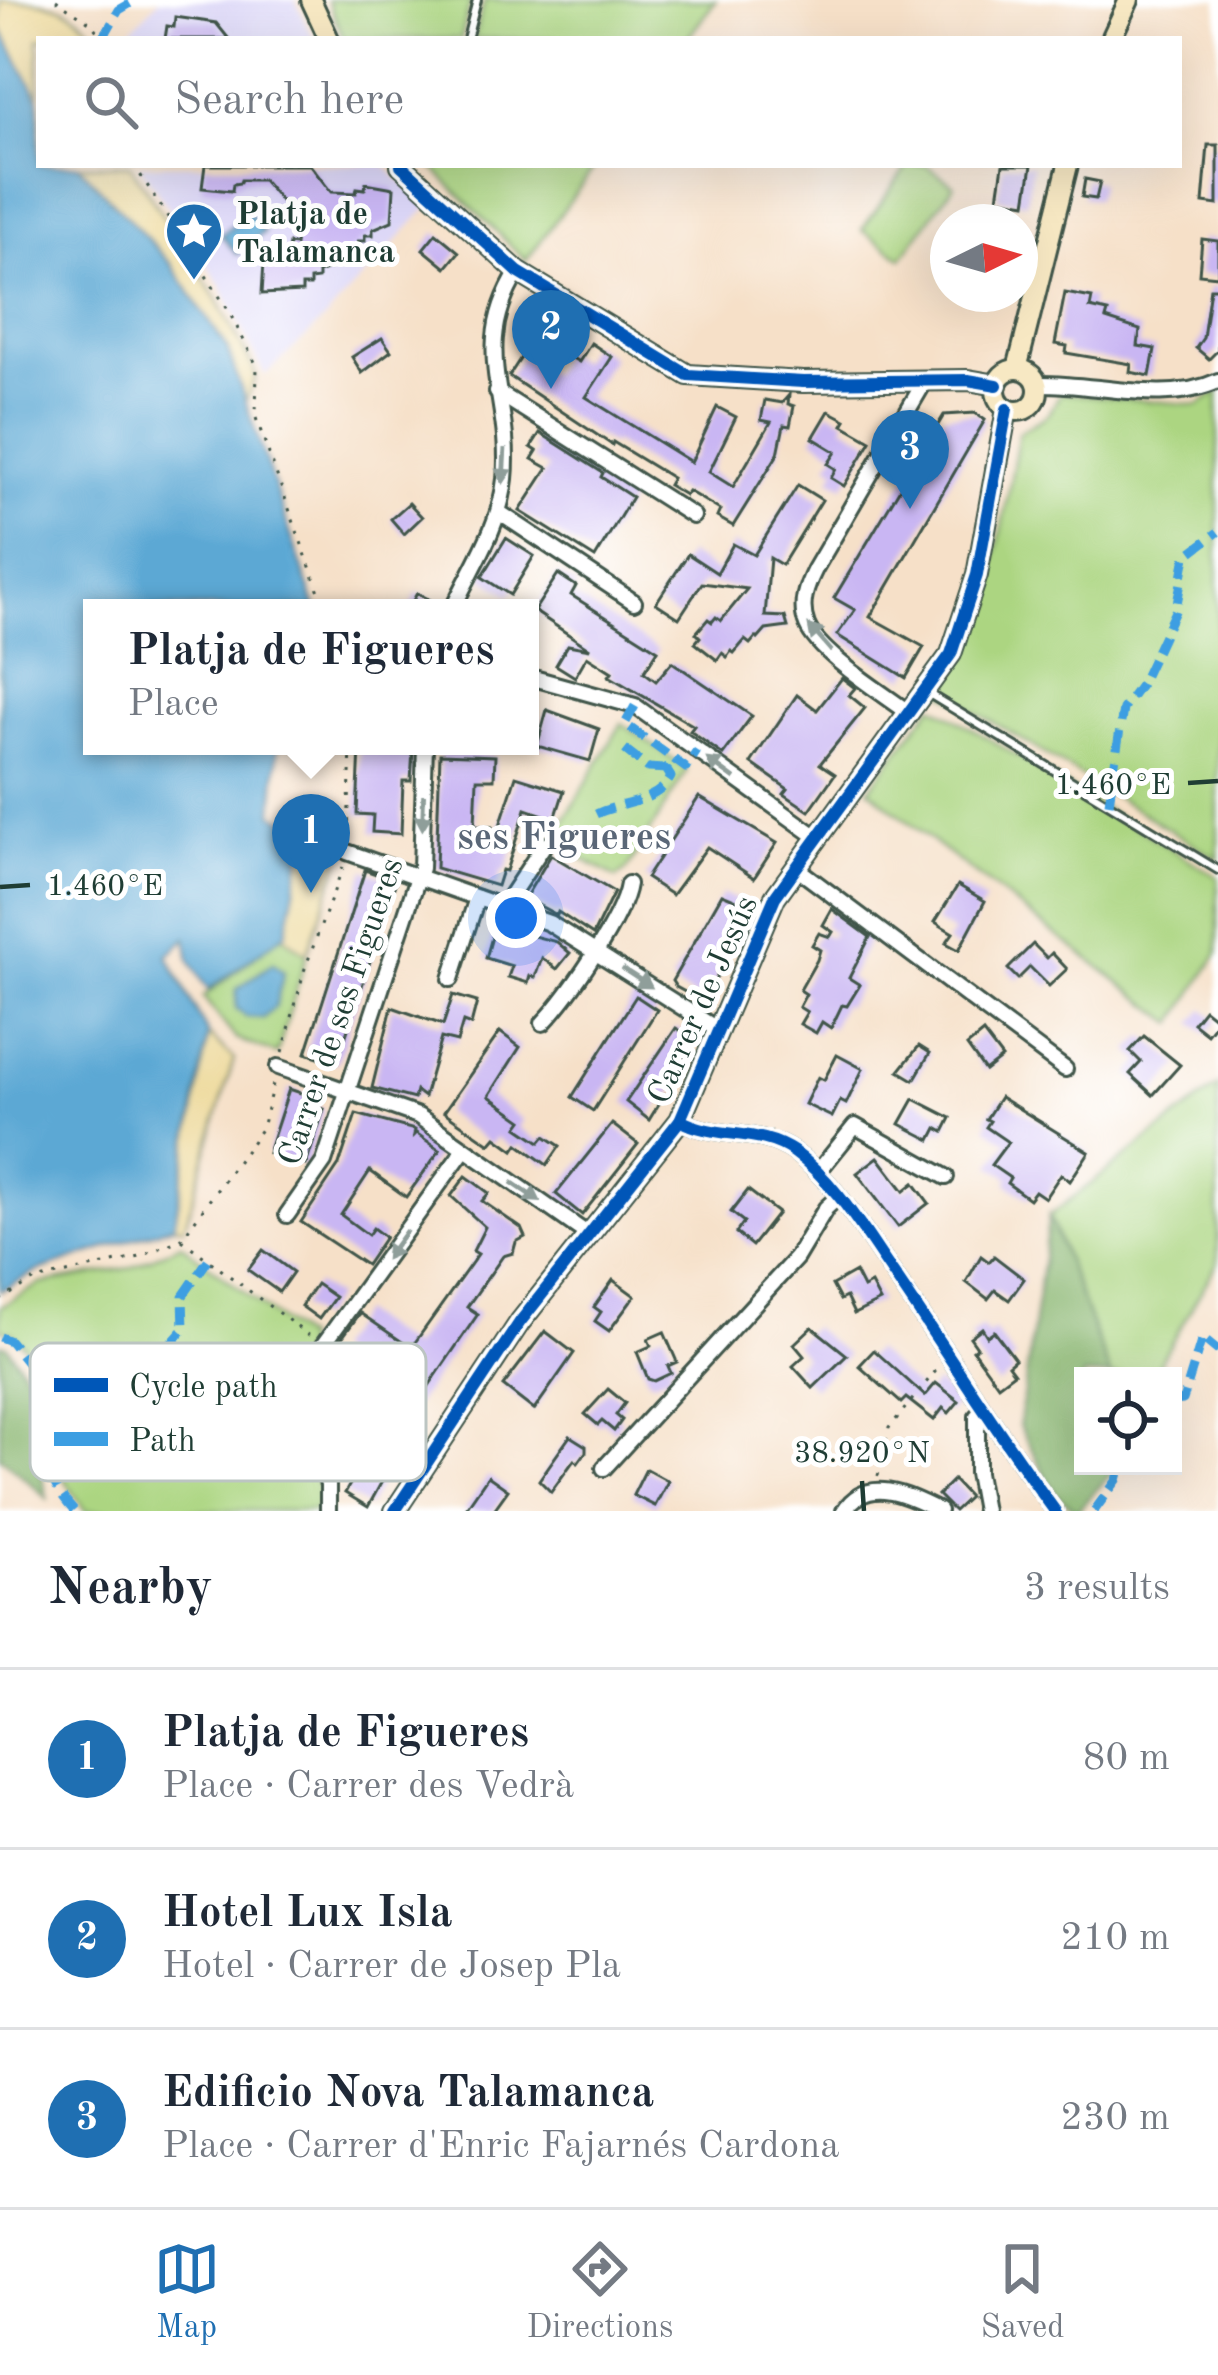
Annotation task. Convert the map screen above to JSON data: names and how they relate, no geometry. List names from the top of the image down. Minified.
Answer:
{"streets":{"street":["Carrer de Jesús","Carrer de ses Figueres"]},"districts":["ses Figueres"],"places":{"place":["Platja de Talamanca"]},"legend":["Cycle path","Path"],"north":"right","page":{"search":"Search here","pins":["2","3","1"],"popup":["Platja de Figueres","Place"],"heading":["Nearby","3 results"],"list":[{"mark":"1","name":"Platja de Figueres","note":"Place · Carrer des Vedrà","value":"80 m"},{"mark":"2","name":"Hotel Lux Isla","note":"Hotel · Carrer de Josep Pla","value":"210 m"},{"mark":"3","name":"Edificio Nova Talamanca","note":"Place · Carrer d'Enric Fajarnés Cardona","value":"230 m"}],"nav":["Map","Directions","Saved"]},"coordinates":["1.460°E","38.920°N"]}
